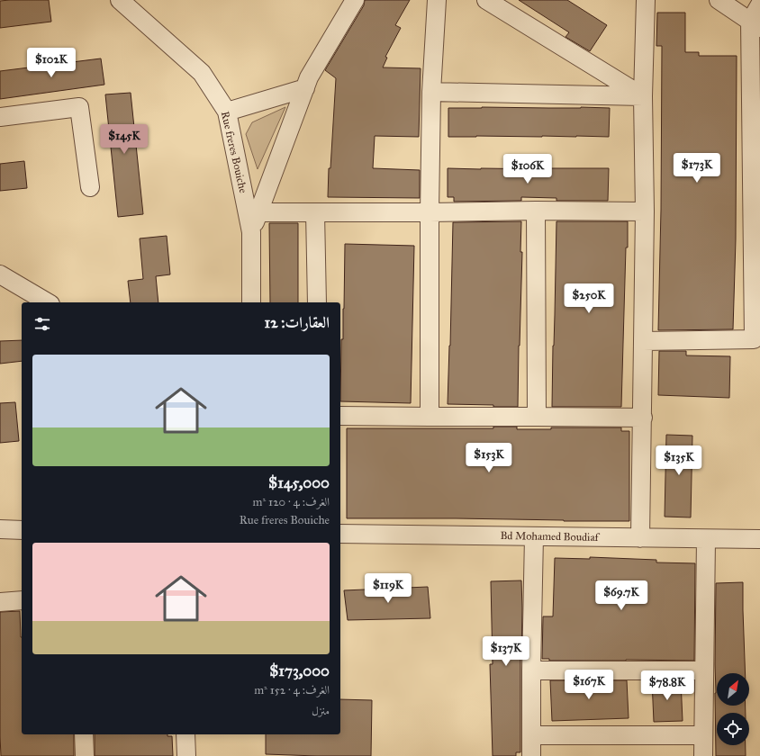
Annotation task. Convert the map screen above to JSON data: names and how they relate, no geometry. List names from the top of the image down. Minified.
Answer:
{"streets":{"street":["Rue freres Bouiche","Bd Mohamed Boudiaf"]},"north":"top right","page":{"price":["$102K","$145K","$173K","$106K","$250K","$153K","$135K","$119K","$69.7K","$137K","$167K","$78.8K"],"heading":"العقارات: 12","list":[{"name":"$145,000","note":"الغرف: 4 · 120 m² · Rue freres Bouiche"},{"name":"$173,000","note":"الغرف: 4 · 152 m² · منزل"}]}}
